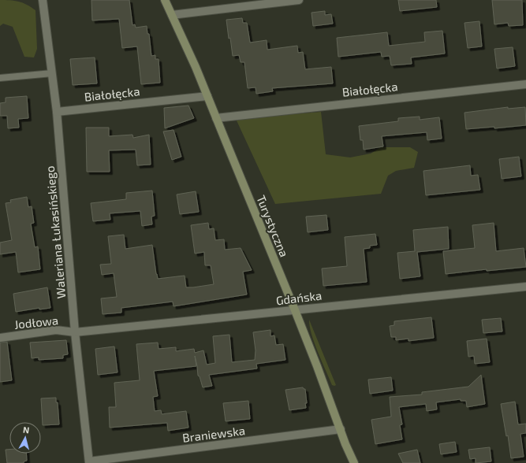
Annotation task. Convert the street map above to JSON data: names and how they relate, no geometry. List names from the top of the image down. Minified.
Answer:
{"streets":{"street":["Białołęcka","Turystyczna","Waleriana Łukasińskiego","Gdańska","Jodłowa","Braniewska"]},"crossings":[["Białołęcka","Turystyczna"],["Białołęcka","Waleriana Łukasińskiego"],["Turystyczna","Gdańska"],["Turystyczna","Braniewska"],["Waleriana Łukasińskiego","Gdańska"],["Waleriana Łukasińskiego","Jodłowa"],["Waleriana Łukasińskiego","Braniewska"],["Gdańska","Jodłowa"]],"north":"top"}
